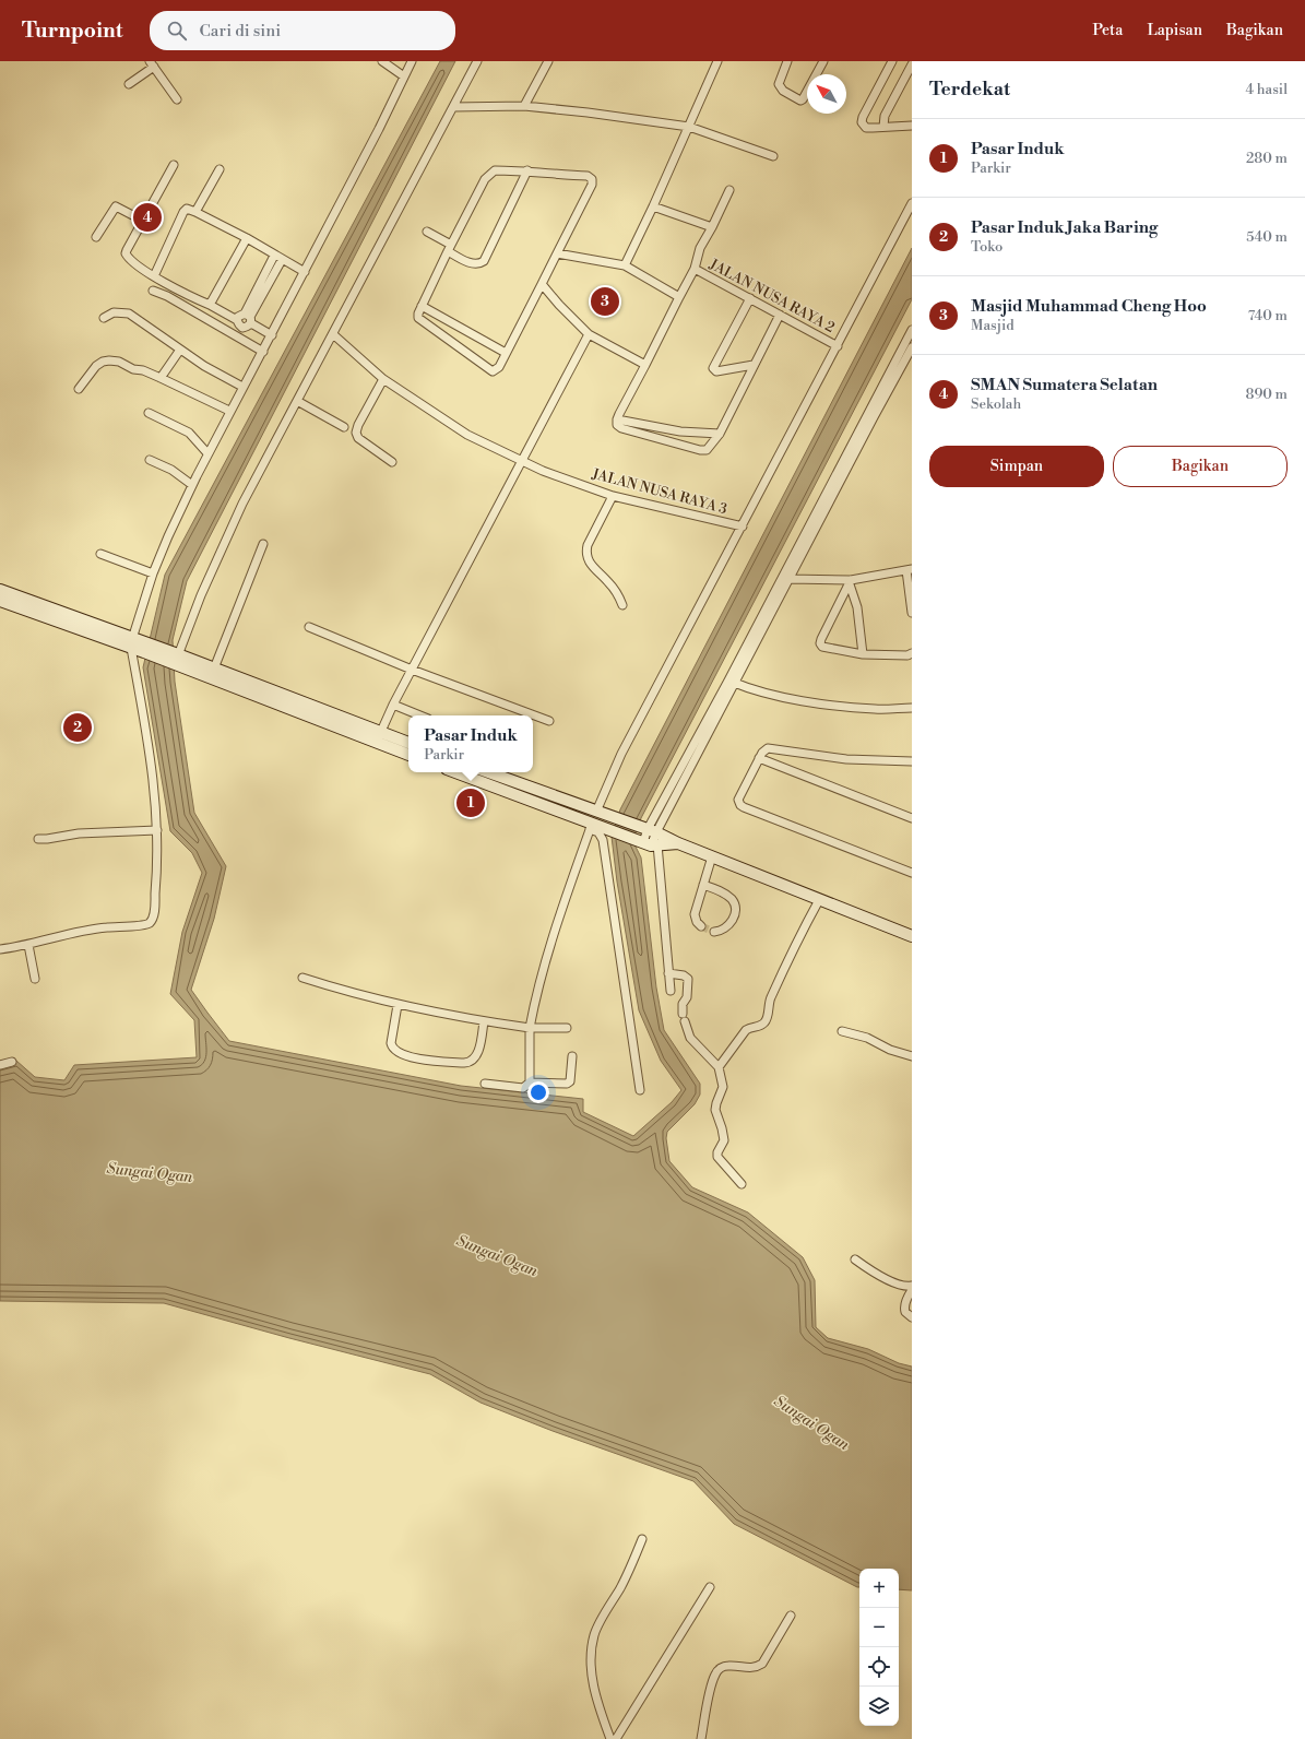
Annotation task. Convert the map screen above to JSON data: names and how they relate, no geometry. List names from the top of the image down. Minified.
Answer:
{"streets":{"street":["JALAN NUSA RAYA 2","JALAN NUSA RAYA 3"]},"water":["Sungai Ogan"],"north":"top left","page":{"header":"Turnpoint","search":"Cari di sini","nav":["Peta","Lapisan","Bagikan"],"heading":["Terdekat","4 hasil"],"list":[{"mark":"1","name":"Pasar Induk","note":"Parkir","value":"280 m"},{"mark":"2","name":"Pasar Induk Jaka Baring","note":"Toko","value":"540 m"},{"mark":"3","name":"Masjid Muhammad Cheng Hoo","note":"Masjid","value":"740 m"},{"mark":"4","name":"SMAN Sumatera Selatan","note":"Sekolah","value":"890 m"}],"pins":["4","3","2","1"],"buttons":["Simpan","Bagikan"],"popup":["Pasar Induk","Parkir"],"map_buttons":["+","−"]}}
